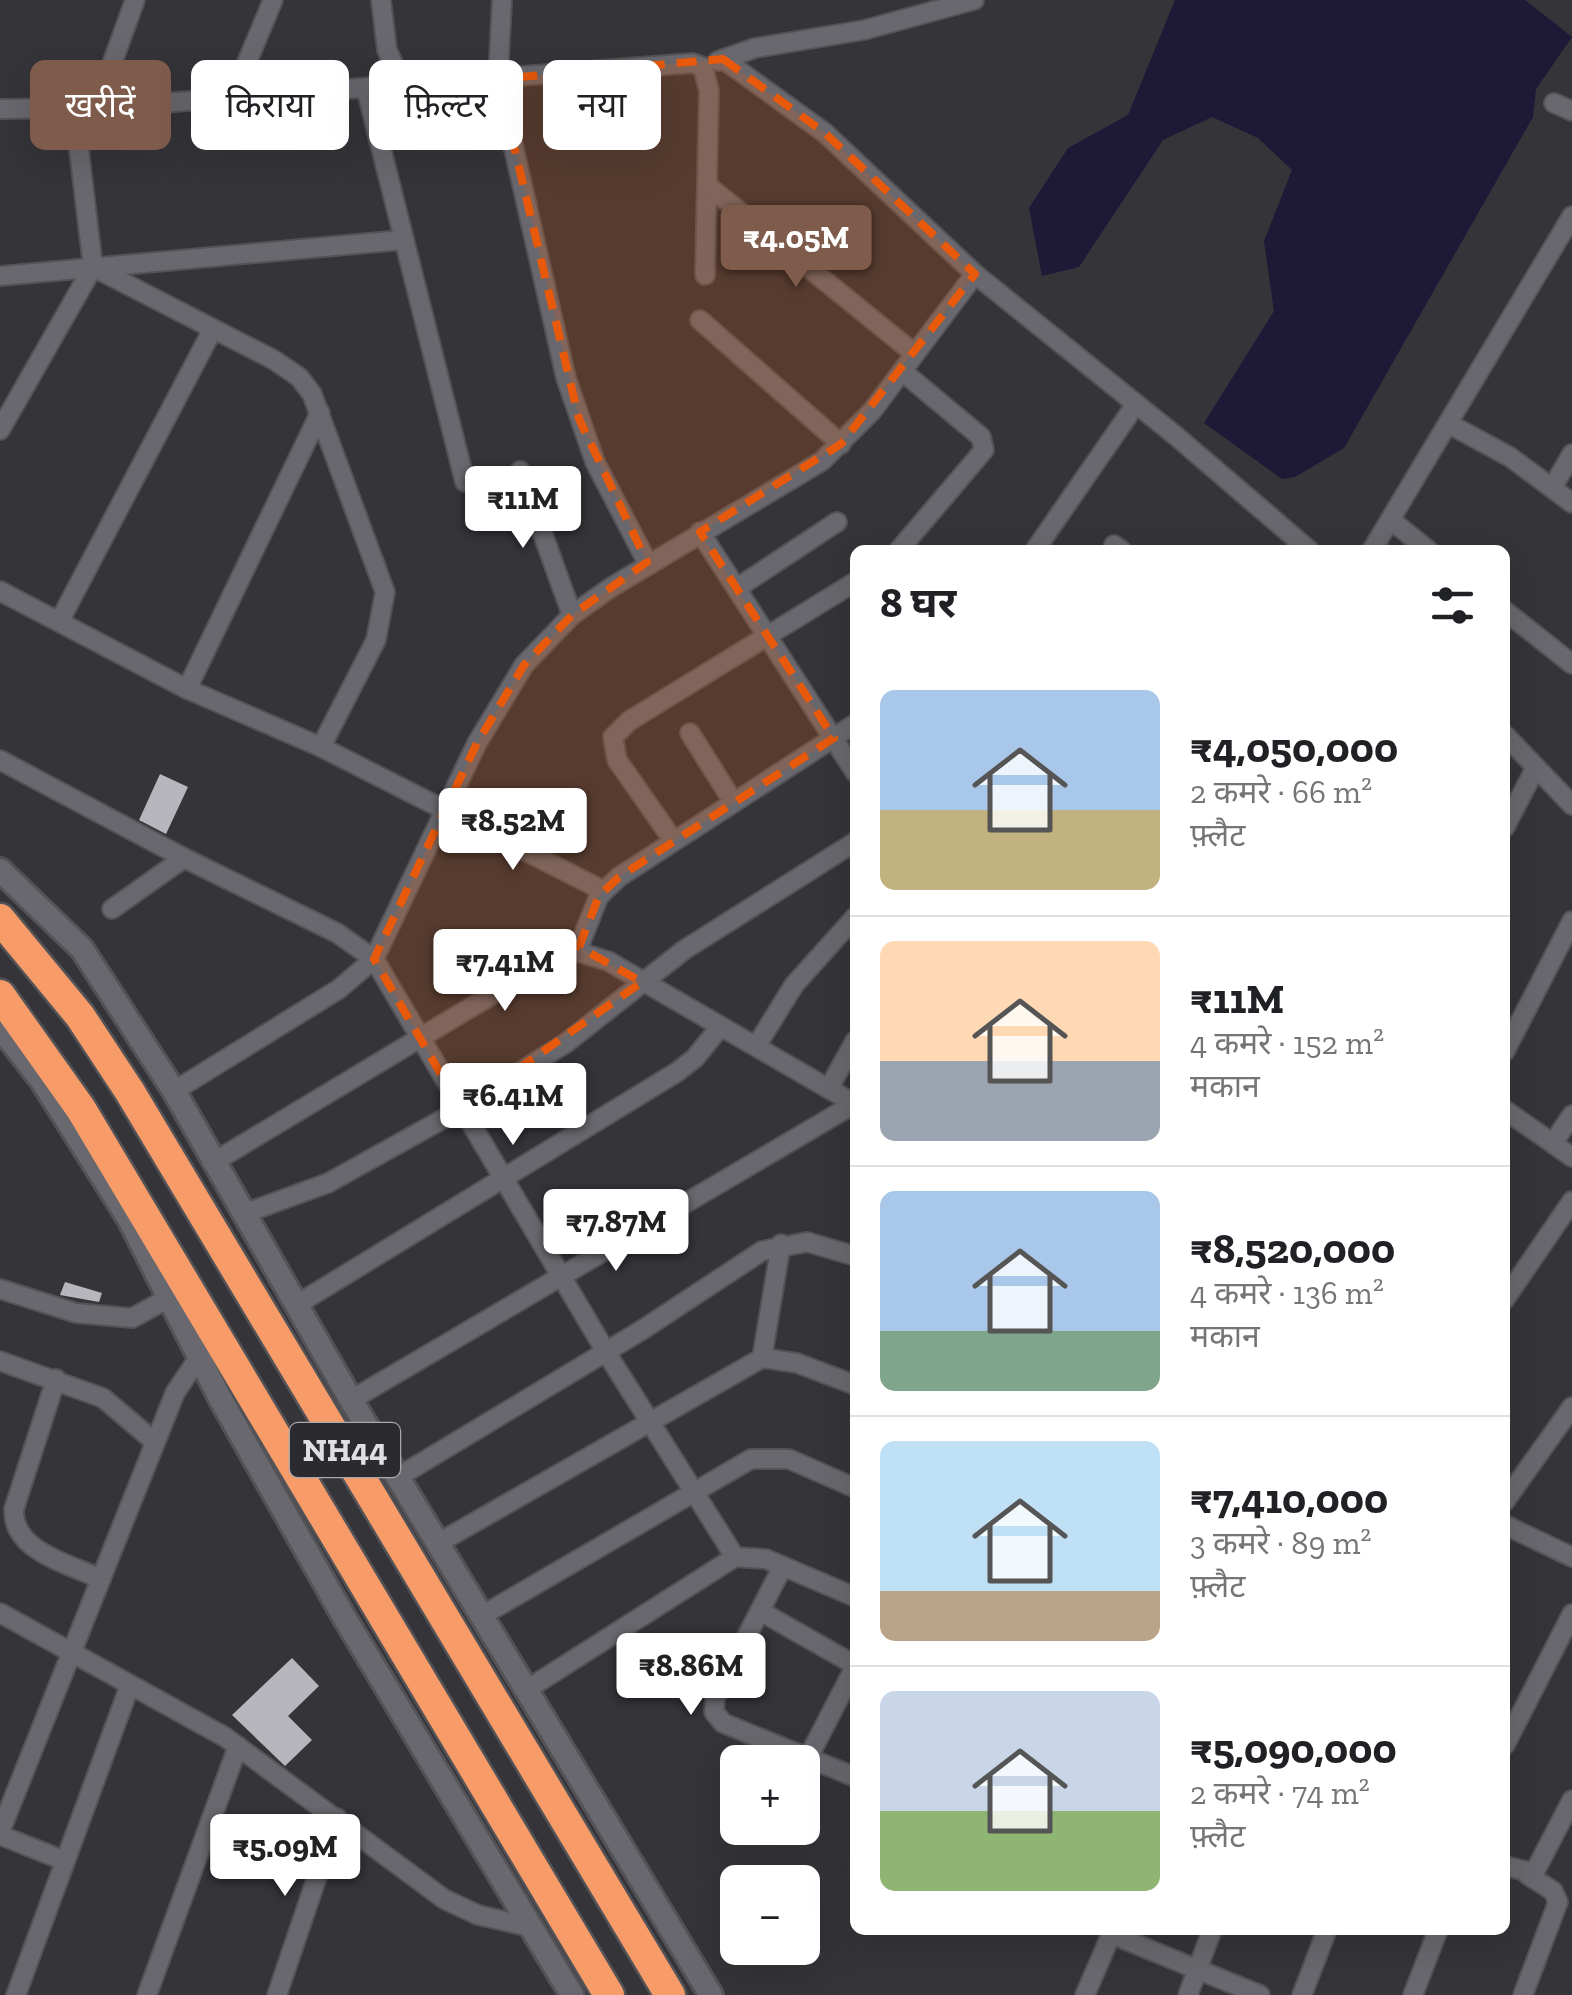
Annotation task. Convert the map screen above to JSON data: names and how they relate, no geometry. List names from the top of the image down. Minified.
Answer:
{"streets":{"highway":["NH44"]},"page":{"chip":["खरीदें","किराया","फ़िल्टर","नया"],"price":["₹4.05M","₹11M","₹8.52M","₹7.41M","₹6.41M","₹7.87M","₹8.86M","₹5.09M"],"heading":"8 घर","list":[{"name":"₹4,050,000","note":"2 कमरे · 66 m² · फ़्लैट"},{"name":"₹11M","note":"4 कमरे · 152 m² · मकान"},{"name":"₹8,520,000","note":"4 कमरे · 136 m² · मकान"},{"name":"₹7,410,000","note":"3 कमरे · 89 m² · फ़्लैट"},{"name":"₹5,090,000","note":"2 कमरे · 74 m² · फ़्लैट"}],"map_buttons":["+","−"]}}
